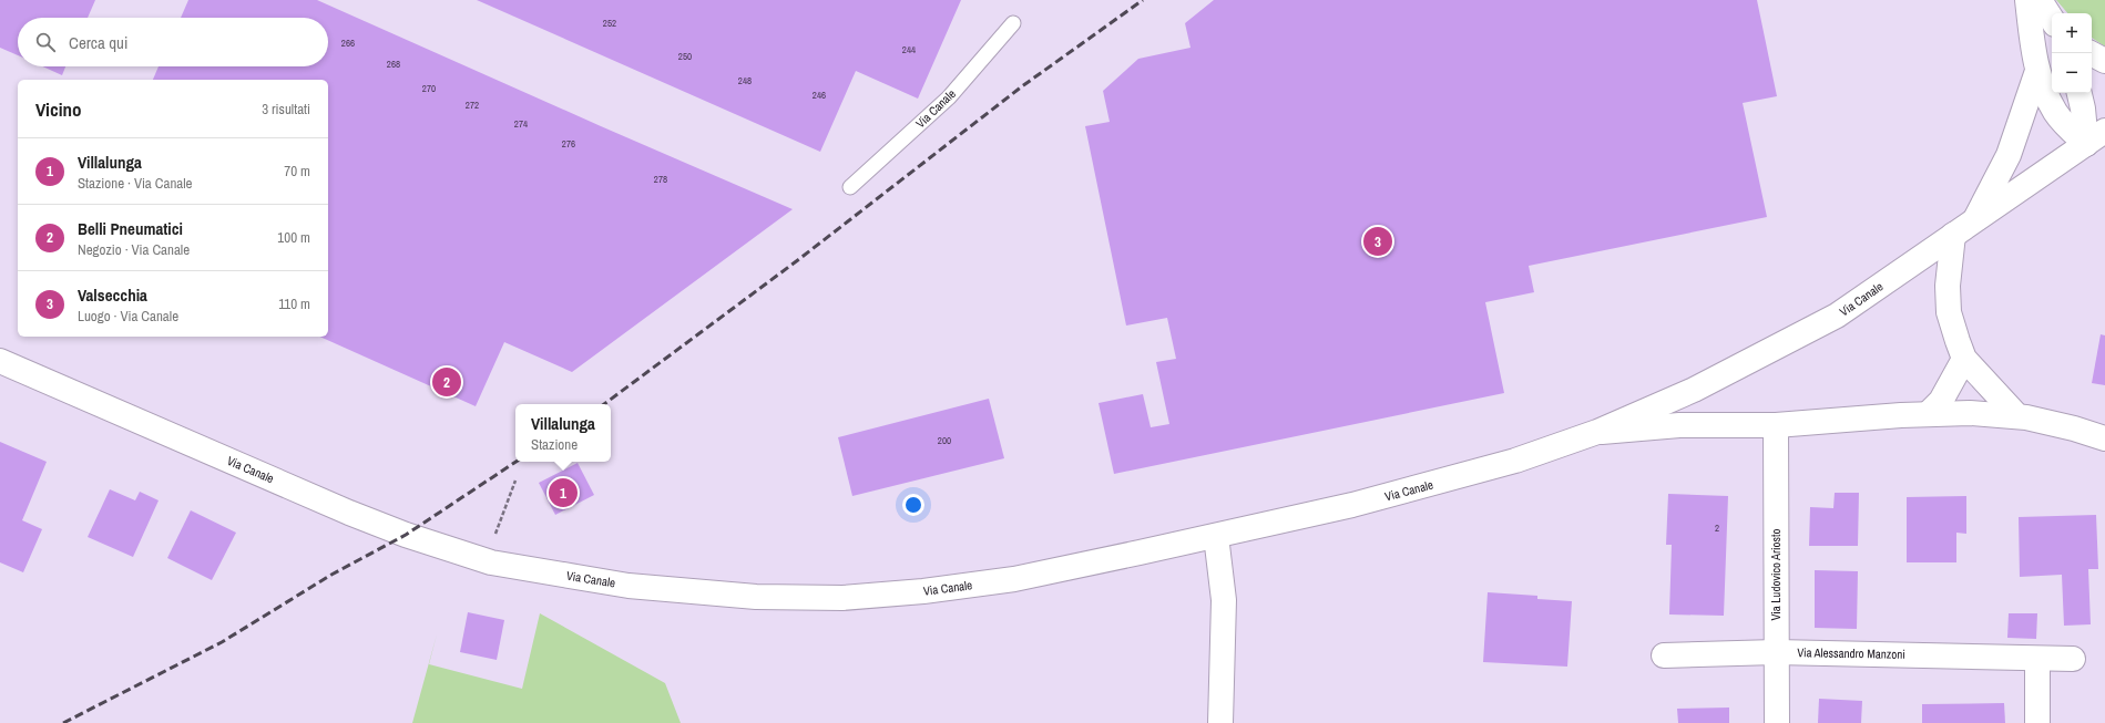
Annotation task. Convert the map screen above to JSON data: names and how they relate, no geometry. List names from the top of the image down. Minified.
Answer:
{"streets":{"main road":["Via Canale","Via Ludovico Ariosto","Via Alessandro Manzoni"]},"crossings":[["Via Canale","Via Ludovico Ariosto"],["Via Ludovico Ariosto","Via Alessandro Manzoni"]],"house_numbers":["252","266","244","250","268","248","270","246","272","274","276","278","200","2"],"page":{"map_buttons":["+","−"],"search":"Cerca qui","heading":["Vicino","3 risultati"],"list":[{"mark":"1","name":"Villalunga","note":"Stazione · Via Canale","value":"70 m"},{"mark":"2","name":"Belli Pneumatici","note":"Negozio · Via Canale","value":"100 m"},{"mark":"3","name":"Valsecchia","note":"Luogo · Via Canale","value":"110 m"}],"pins":["3","2","1"],"popup":["Villalunga","Stazione"]}}
